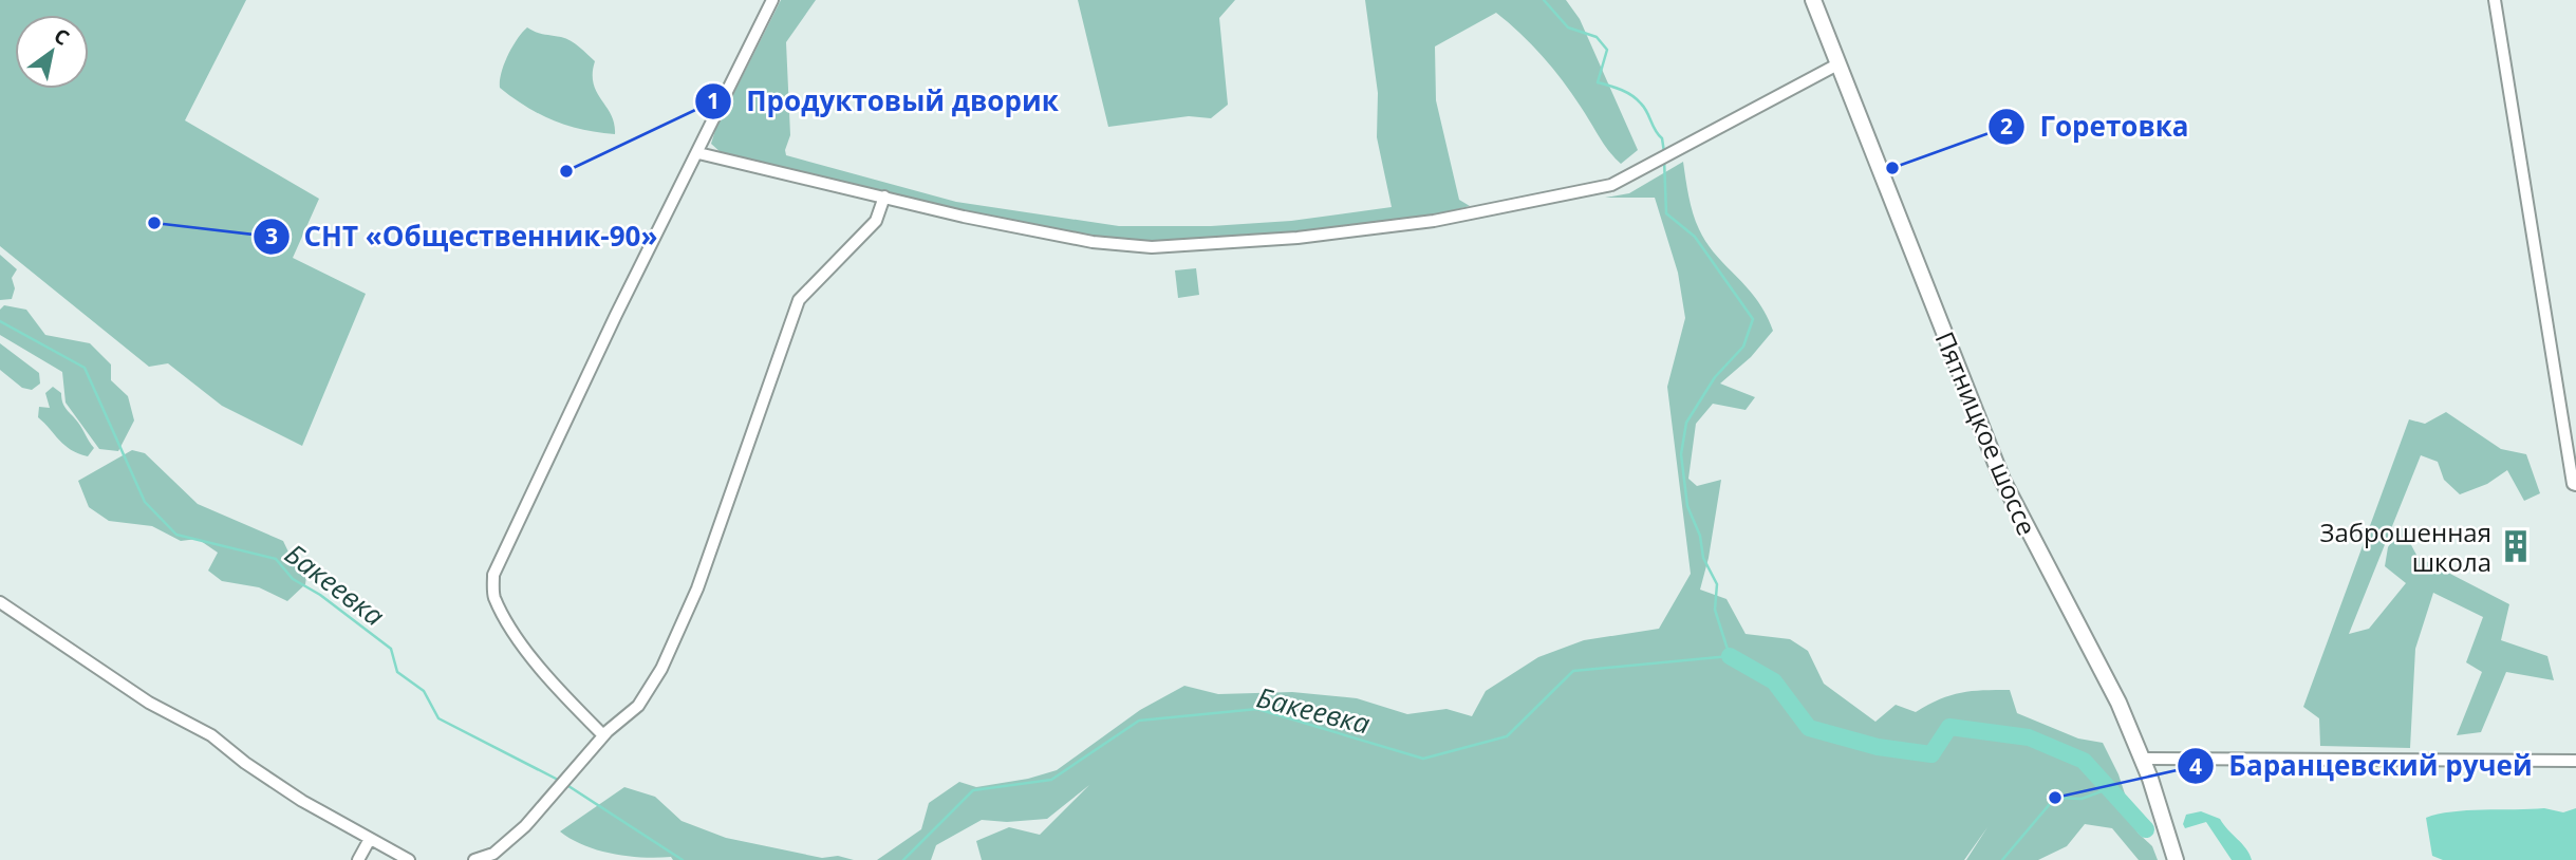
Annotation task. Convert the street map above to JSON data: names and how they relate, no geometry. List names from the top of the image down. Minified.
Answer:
{"streets":{"main road":["Пятницкое шоссе"]},"water":["Бакеевка"],"places":{"other":["Горетовка","Продуктовый дворик","СНТ «Общественник-90»","Баранцевский ручей"],"building":["Заброшенная школа"]},"north":"top right"}
